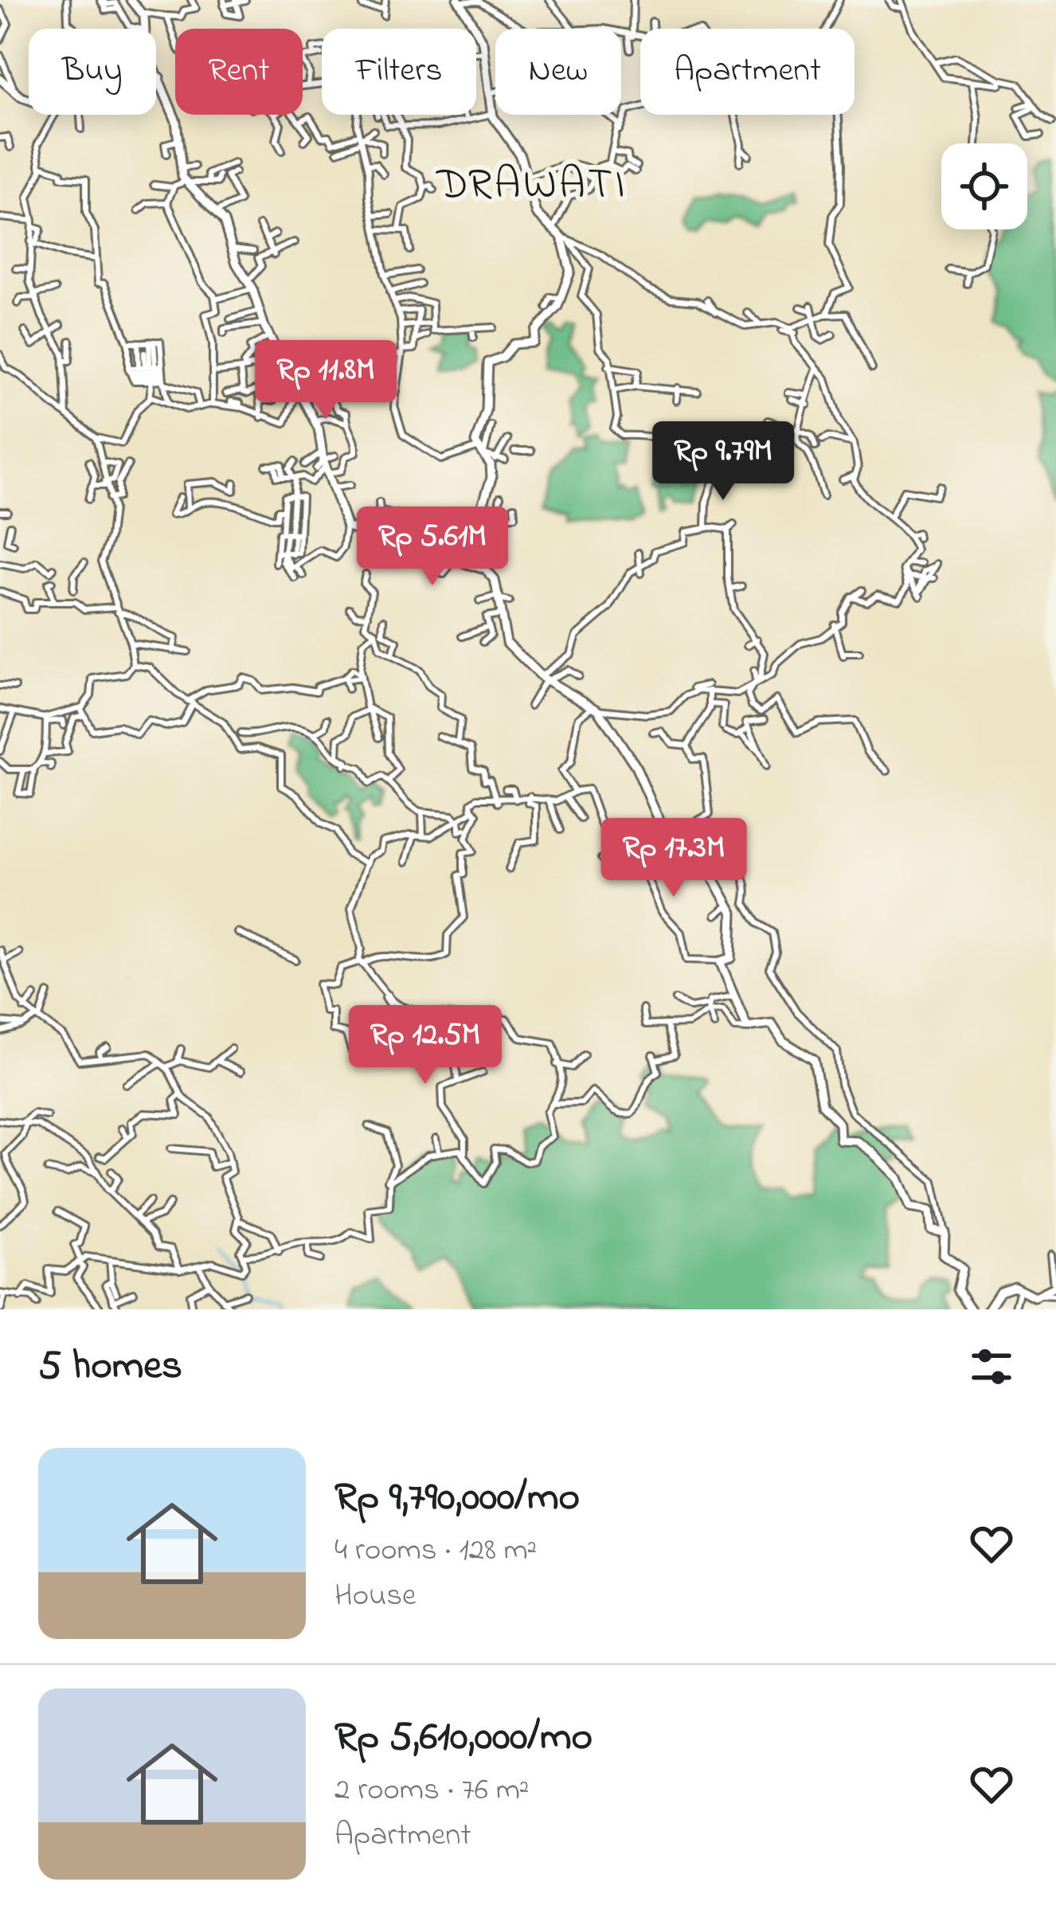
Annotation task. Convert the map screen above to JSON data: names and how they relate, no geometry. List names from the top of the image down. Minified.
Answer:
{"districts":["DRAWATI"],"page":{"chip":["Buy","Rent","Filters","New","Apartment"],"price":["Rp 11.8M","Rp 9.79M","Rp 5.61M","Rp 17.3M","Rp 12.5M"],"heading":"5 homes","list":[{"name":"Rp 9,790,000/mo","note":"4 rooms · 128 m² · House"},{"name":"Rp 5,610,000/mo","note":"2 rooms · 76 m² · Apartment"}]}}
